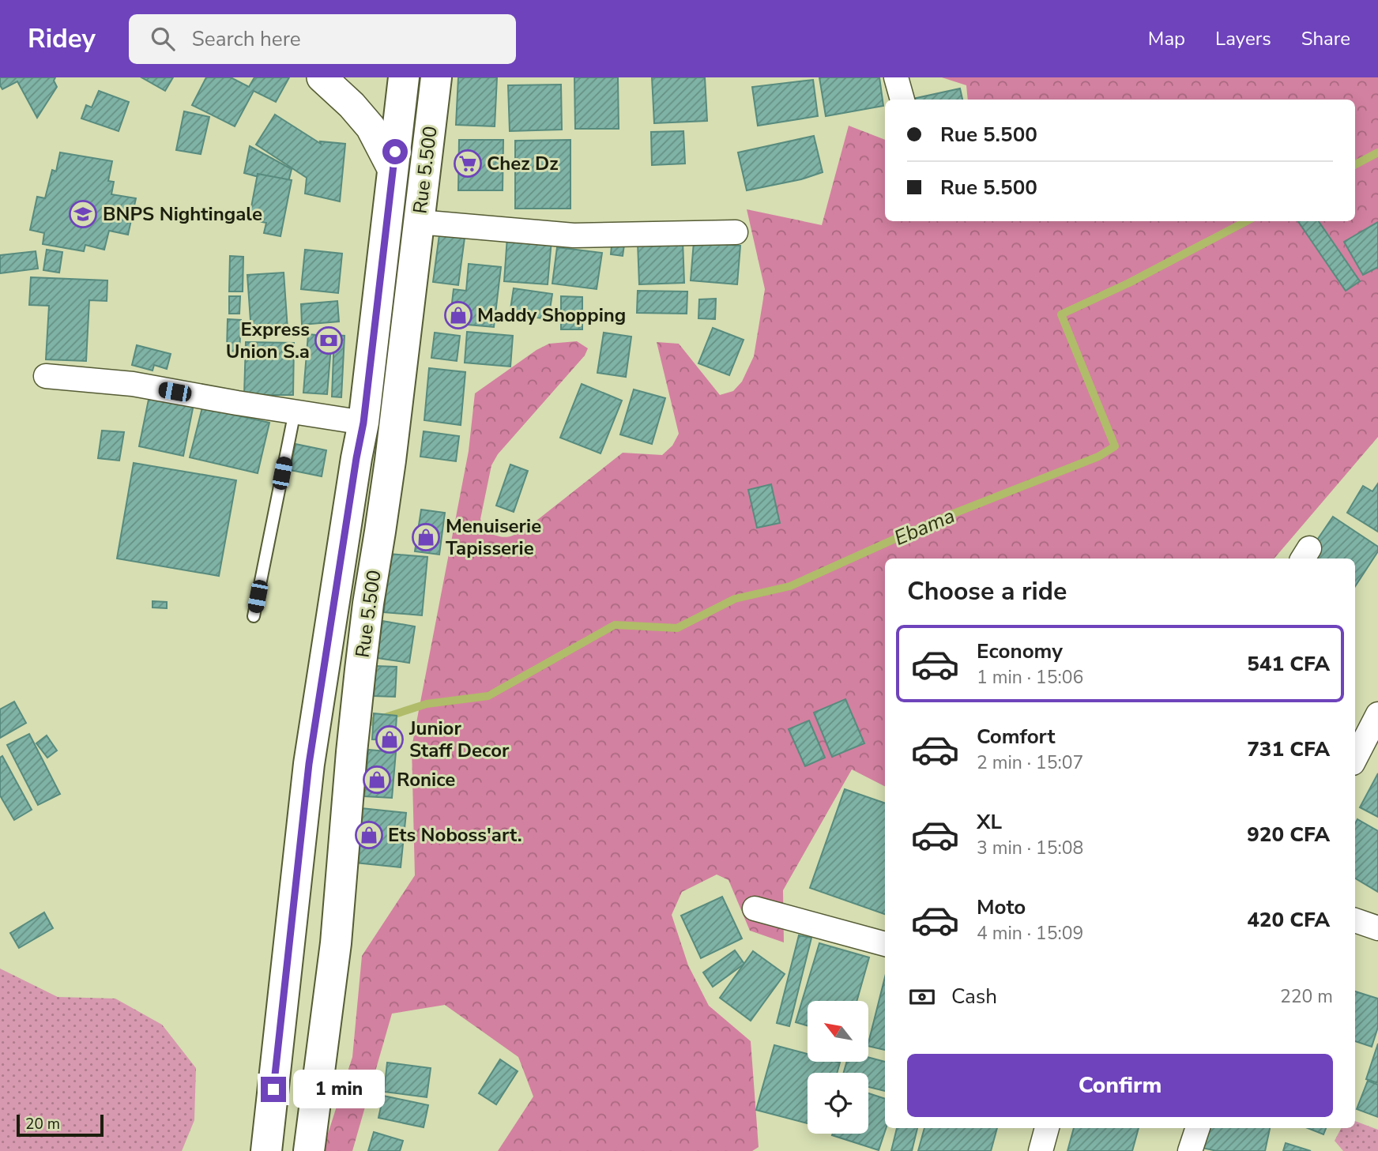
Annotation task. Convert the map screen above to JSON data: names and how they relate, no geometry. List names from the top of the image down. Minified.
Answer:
{"streets":{"main road":["Rue 5.500"]},"water":["Ebama"],"places":{"supermarket":["Chez Dz"],"school or university":["BNPS Nightingale"],"shop":["Maddy Shopping","Menuiserie Tapisserie","Junior Staff Decor","Ronice","Ets Noboss'art."],"bank":["Express Union S.a"]},"scale_bar":"20 m","north":"top left","page":{"header":"Ridey","search":"Search here","nav":["Map","Layers","Share"],"banner":["Rue 5.500","Rue 5.500"],"heading":"Choose a ride","list":[{"name":"Economy","note":"1 min · 15:06","value":"541 CFA"},{"name":"Comfort","note":"2 min · 15:07","value":"731 CFA"},{"name":"XL","note":"3 min · 15:08","value":"920 CFA"},{"name":"Moto","note":"4 min · 15:09","value":"420 CFA"}],"pay":["Cash","220 m"],"buttons":"Confirm","bubble":"1 min","scale":"20 m"}}
